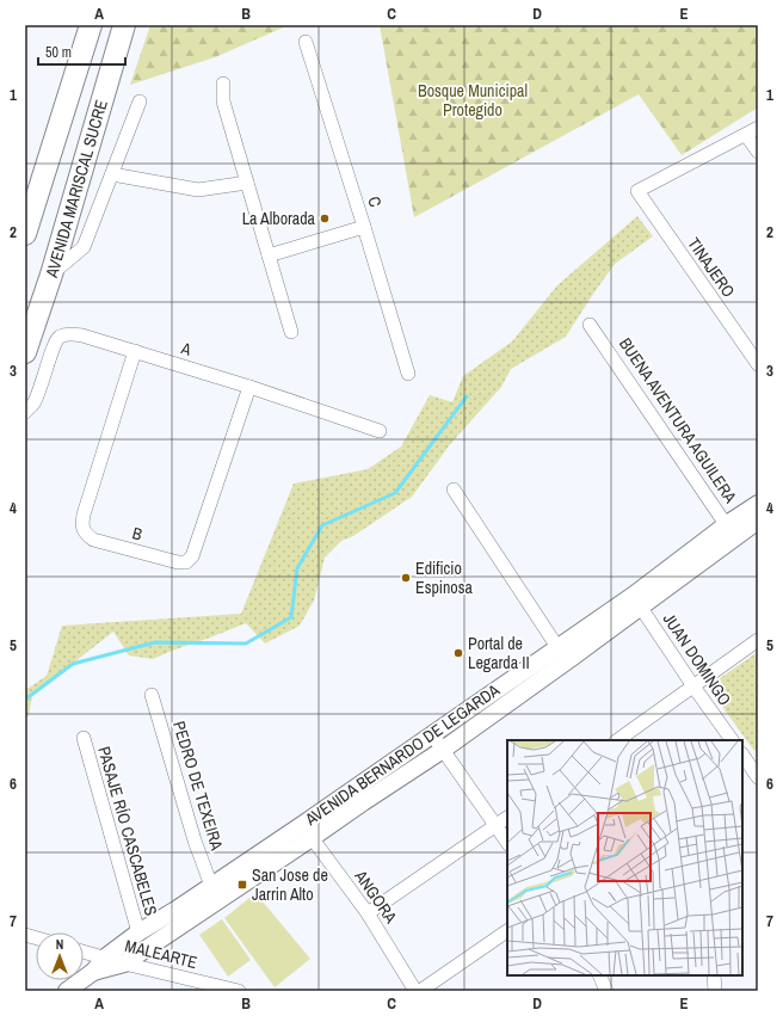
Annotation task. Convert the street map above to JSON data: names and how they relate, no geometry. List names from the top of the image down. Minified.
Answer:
{"streets":{"main road":["AVENIDA MARISCAL SUCRE"],"street":["C","TINAJERO","A","BUENA AVENTURA AGUILERA","B","JUAN DOMINGO","AVENIDA BERNARDO DE LEGARDA","PEDRO DE TEXEIRA","PASAJE RÍO CASCABELES","ANGORA","MALEARTE"]},"crossings":[["A","B"],["BUENA AVENTURA AGUILERA","AVENIDA BERNARDO DE LEGARDA"],["JUAN DOMINGO","AVENIDA BERNARDO DE LEGARDA"],["AVENIDA BERNARDO DE LEGARDA","PEDRO DE TEXEIRA"],["AVENIDA BERNARDO DE LEGARDA","PASAJE RÍO CASCABELES"],["AVENIDA BERNARDO DE LEGARDA","ANGORA"],["AVENIDA BERNARDO DE LEGARDA","MALEARTE"]],"parks":["Bosque Municipal Protegido"],"places":{"other":["La Alborada","Edificio Espinosa","Portal de Legarda II"],"transit":["San Jose de Jarrin Alto"]},"scale_bar":"50 m","north":"top","grid":{"columns":["A","B","C","D","E"],"rows":["1","2","3","4","5","6","7"]}}
